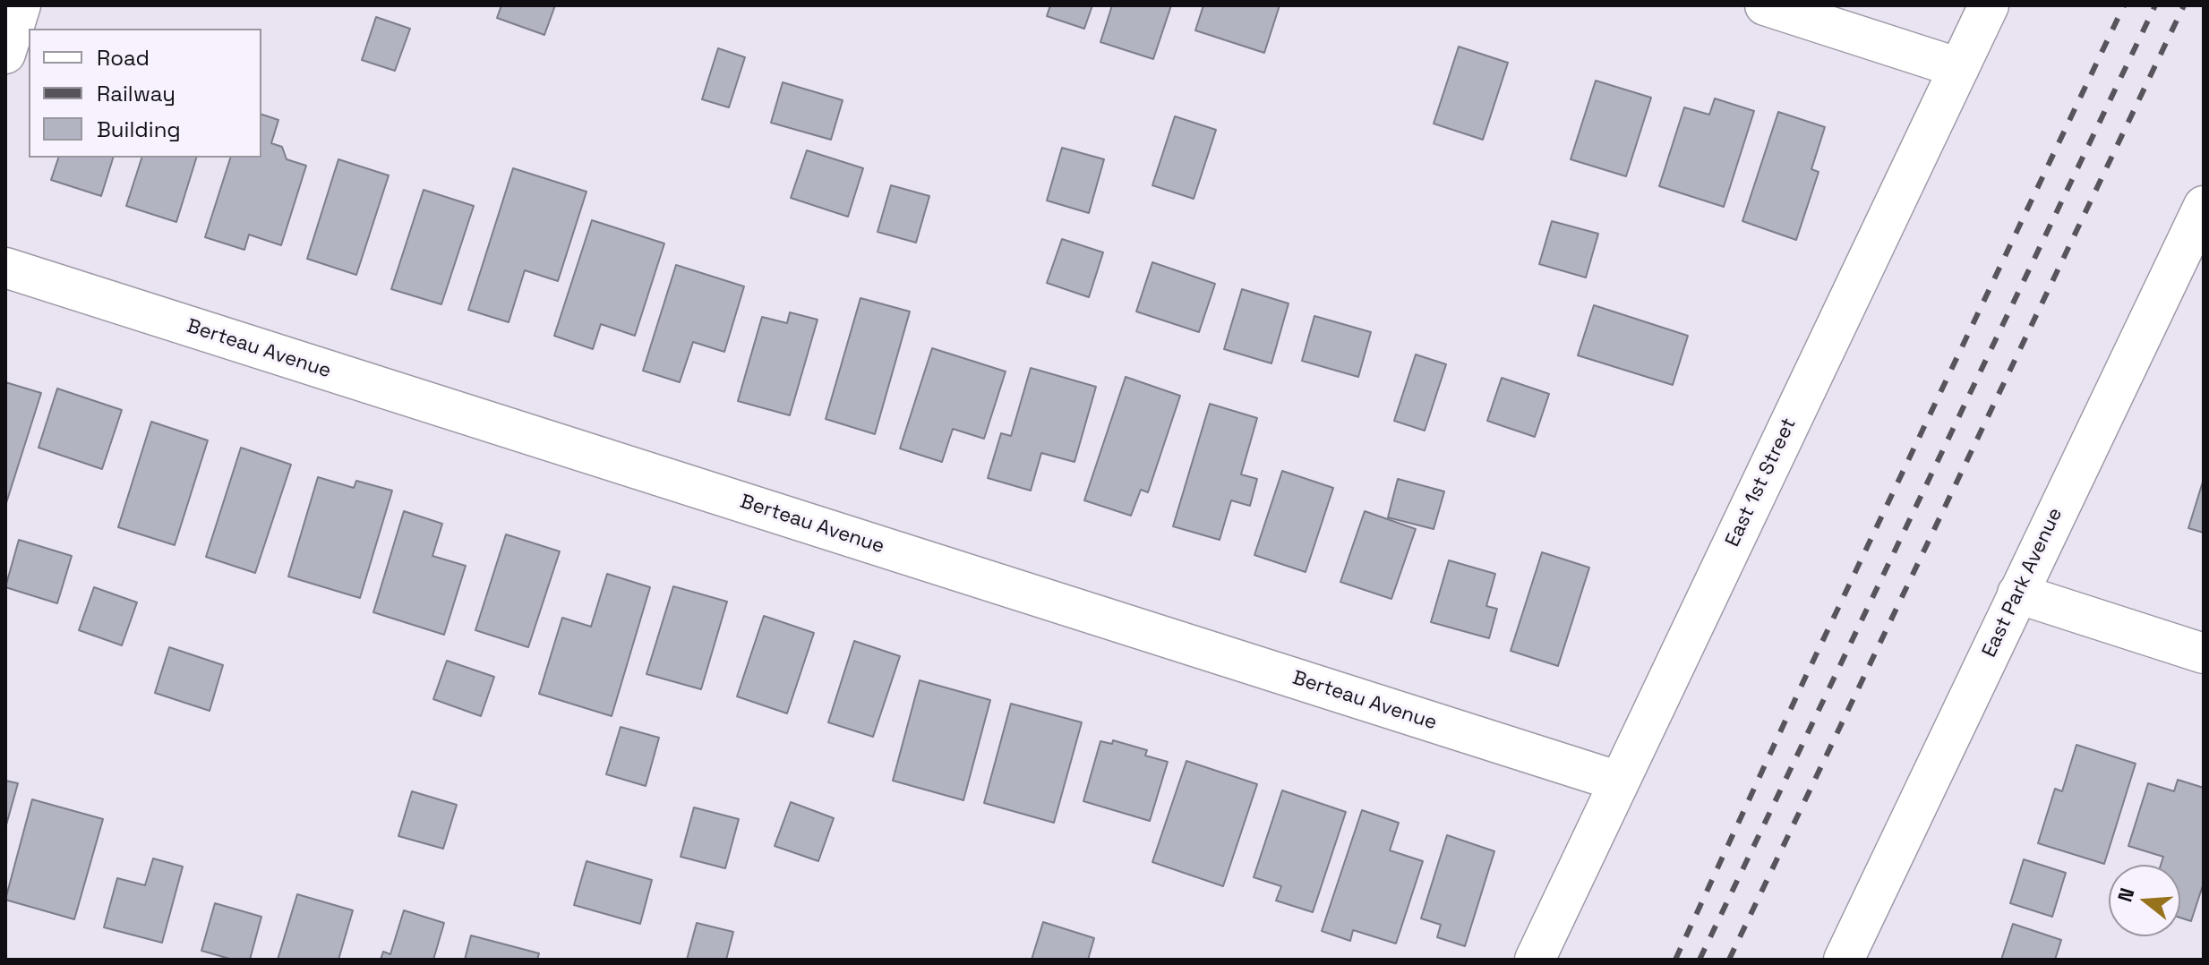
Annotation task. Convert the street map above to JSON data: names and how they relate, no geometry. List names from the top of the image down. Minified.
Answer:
{"streets":{"street":["Berteau Avenue","East 1st Street","East Park Avenue"]},"crossings":[["Berteau Avenue","East 1st Street"]],"legend":["Road","Railway","Building"],"north":"left"}
